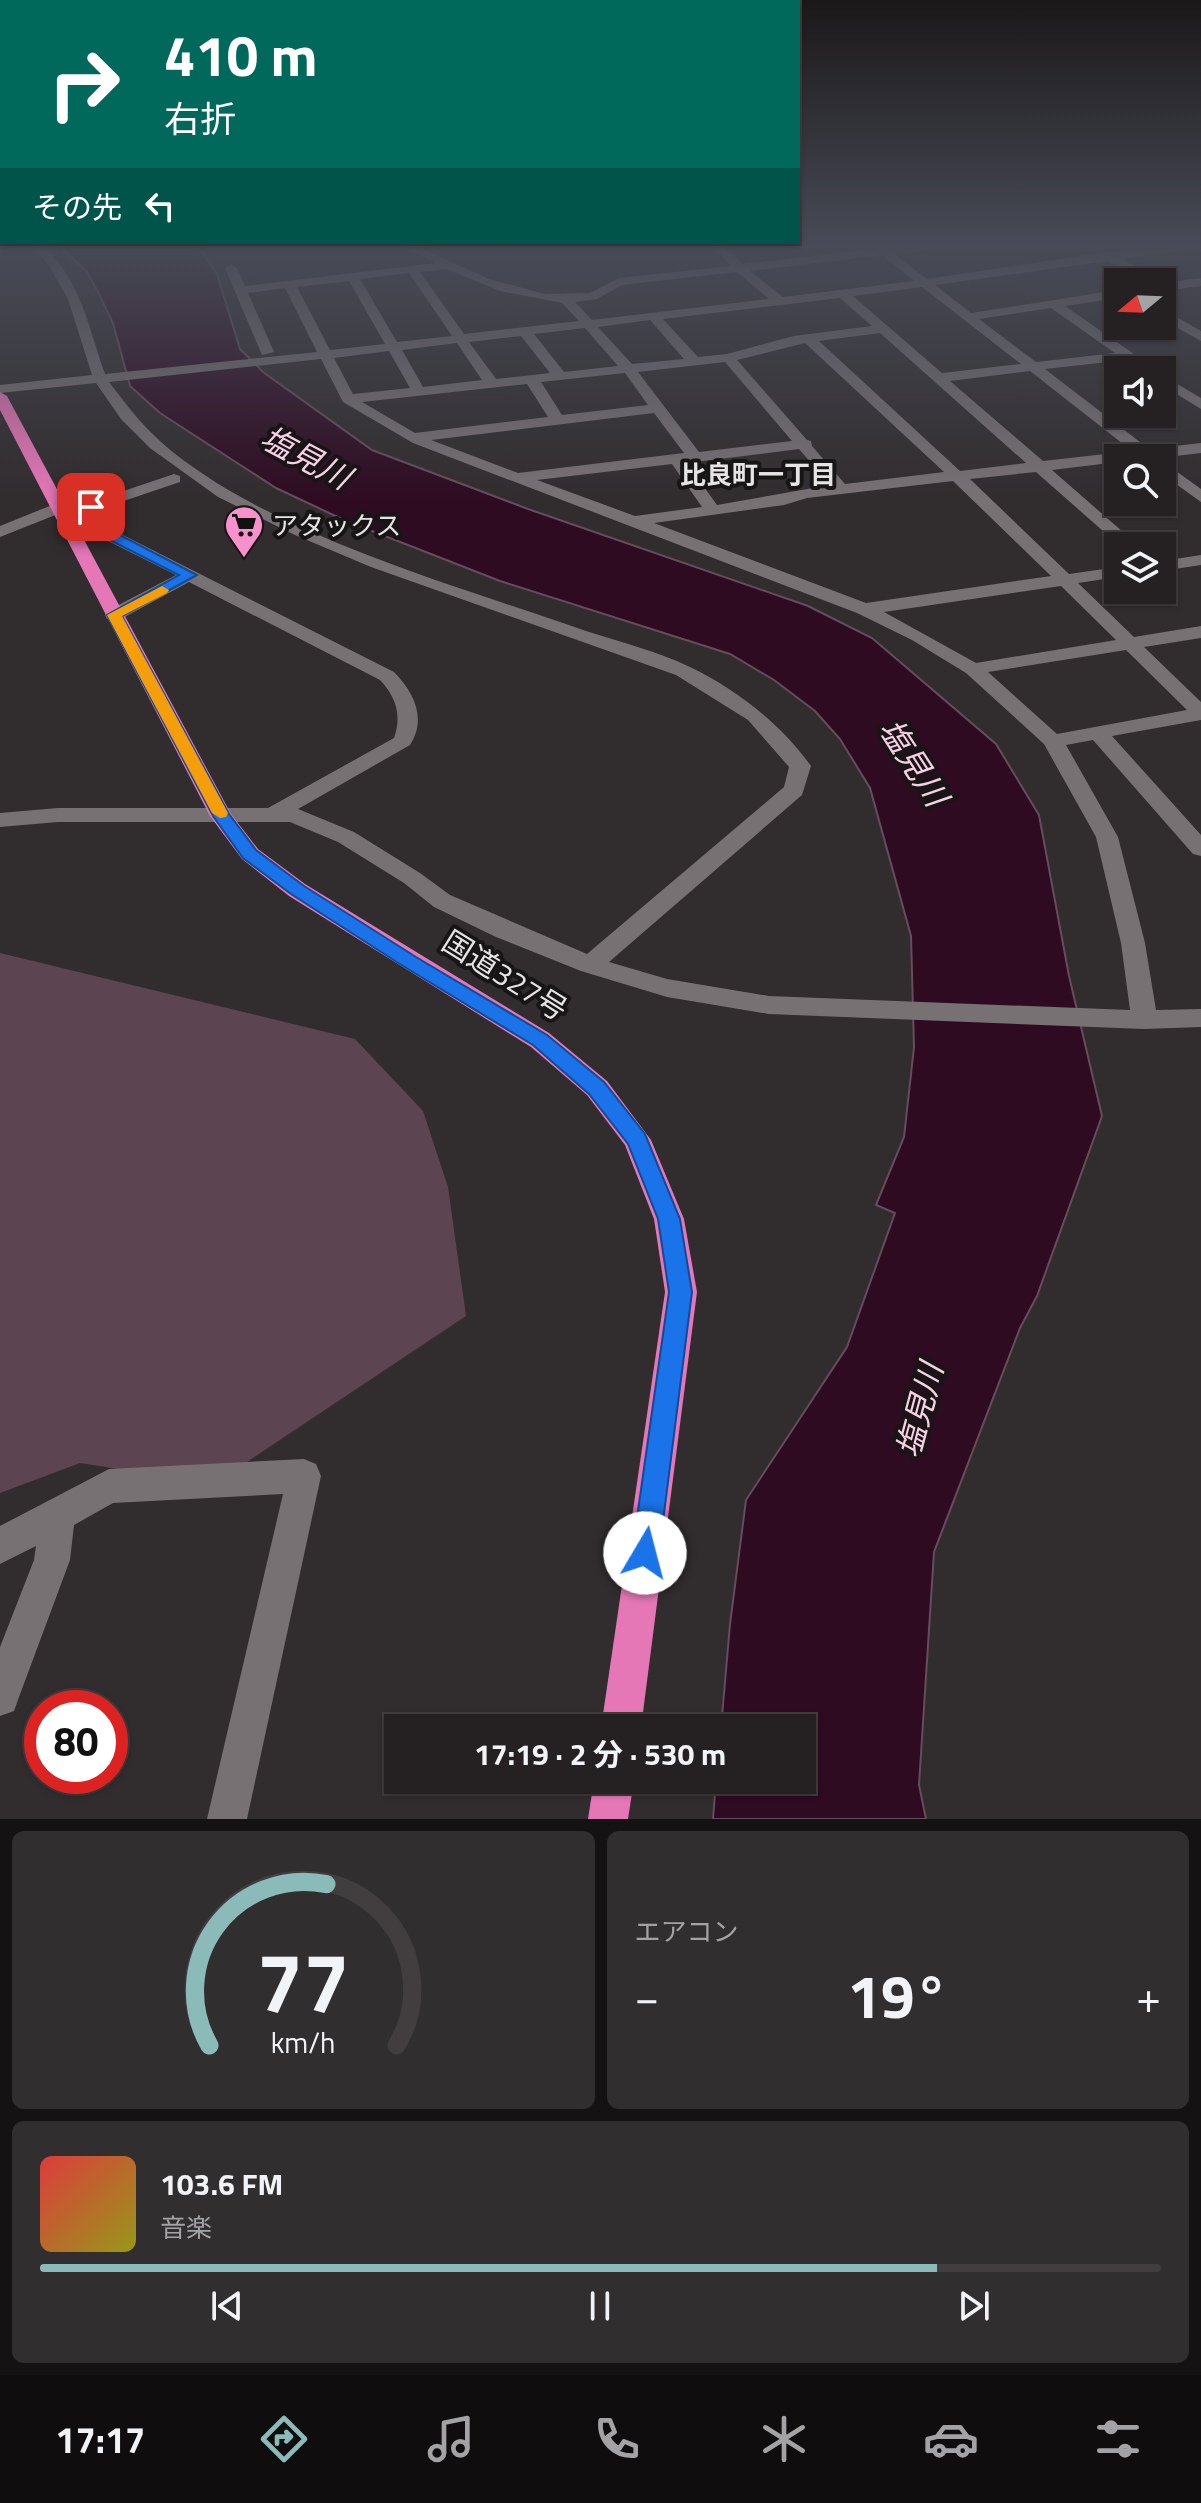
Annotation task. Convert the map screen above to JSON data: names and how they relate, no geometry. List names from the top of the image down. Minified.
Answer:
{"streets":{"highway":["国道327号"]},"districts":["比良町一丁目"],"water":["塩見川"],"places":{"supermarket":["アタックス"]},"north":"left","page":{"turn":["410 m","右折"],"then":"その先","limit":"80","trip":"17:19 · 2 分 · 530 m","tile":"エアコン","heat":["−","19°","+"],"song":["103.6 FM","音楽"],"tabs":"17:17","gauge":["77","km/h"]}}
